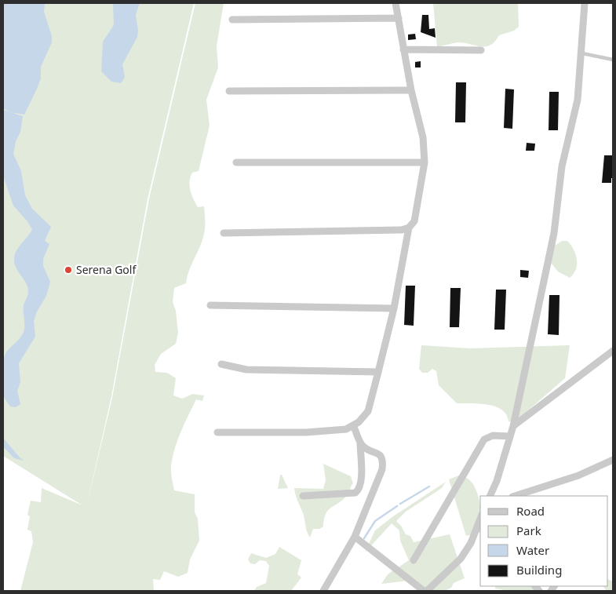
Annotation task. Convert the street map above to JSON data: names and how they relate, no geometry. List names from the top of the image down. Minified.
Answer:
{"places":["Serena Golf"],"legend":["Road","Park","Water","Building"]}
